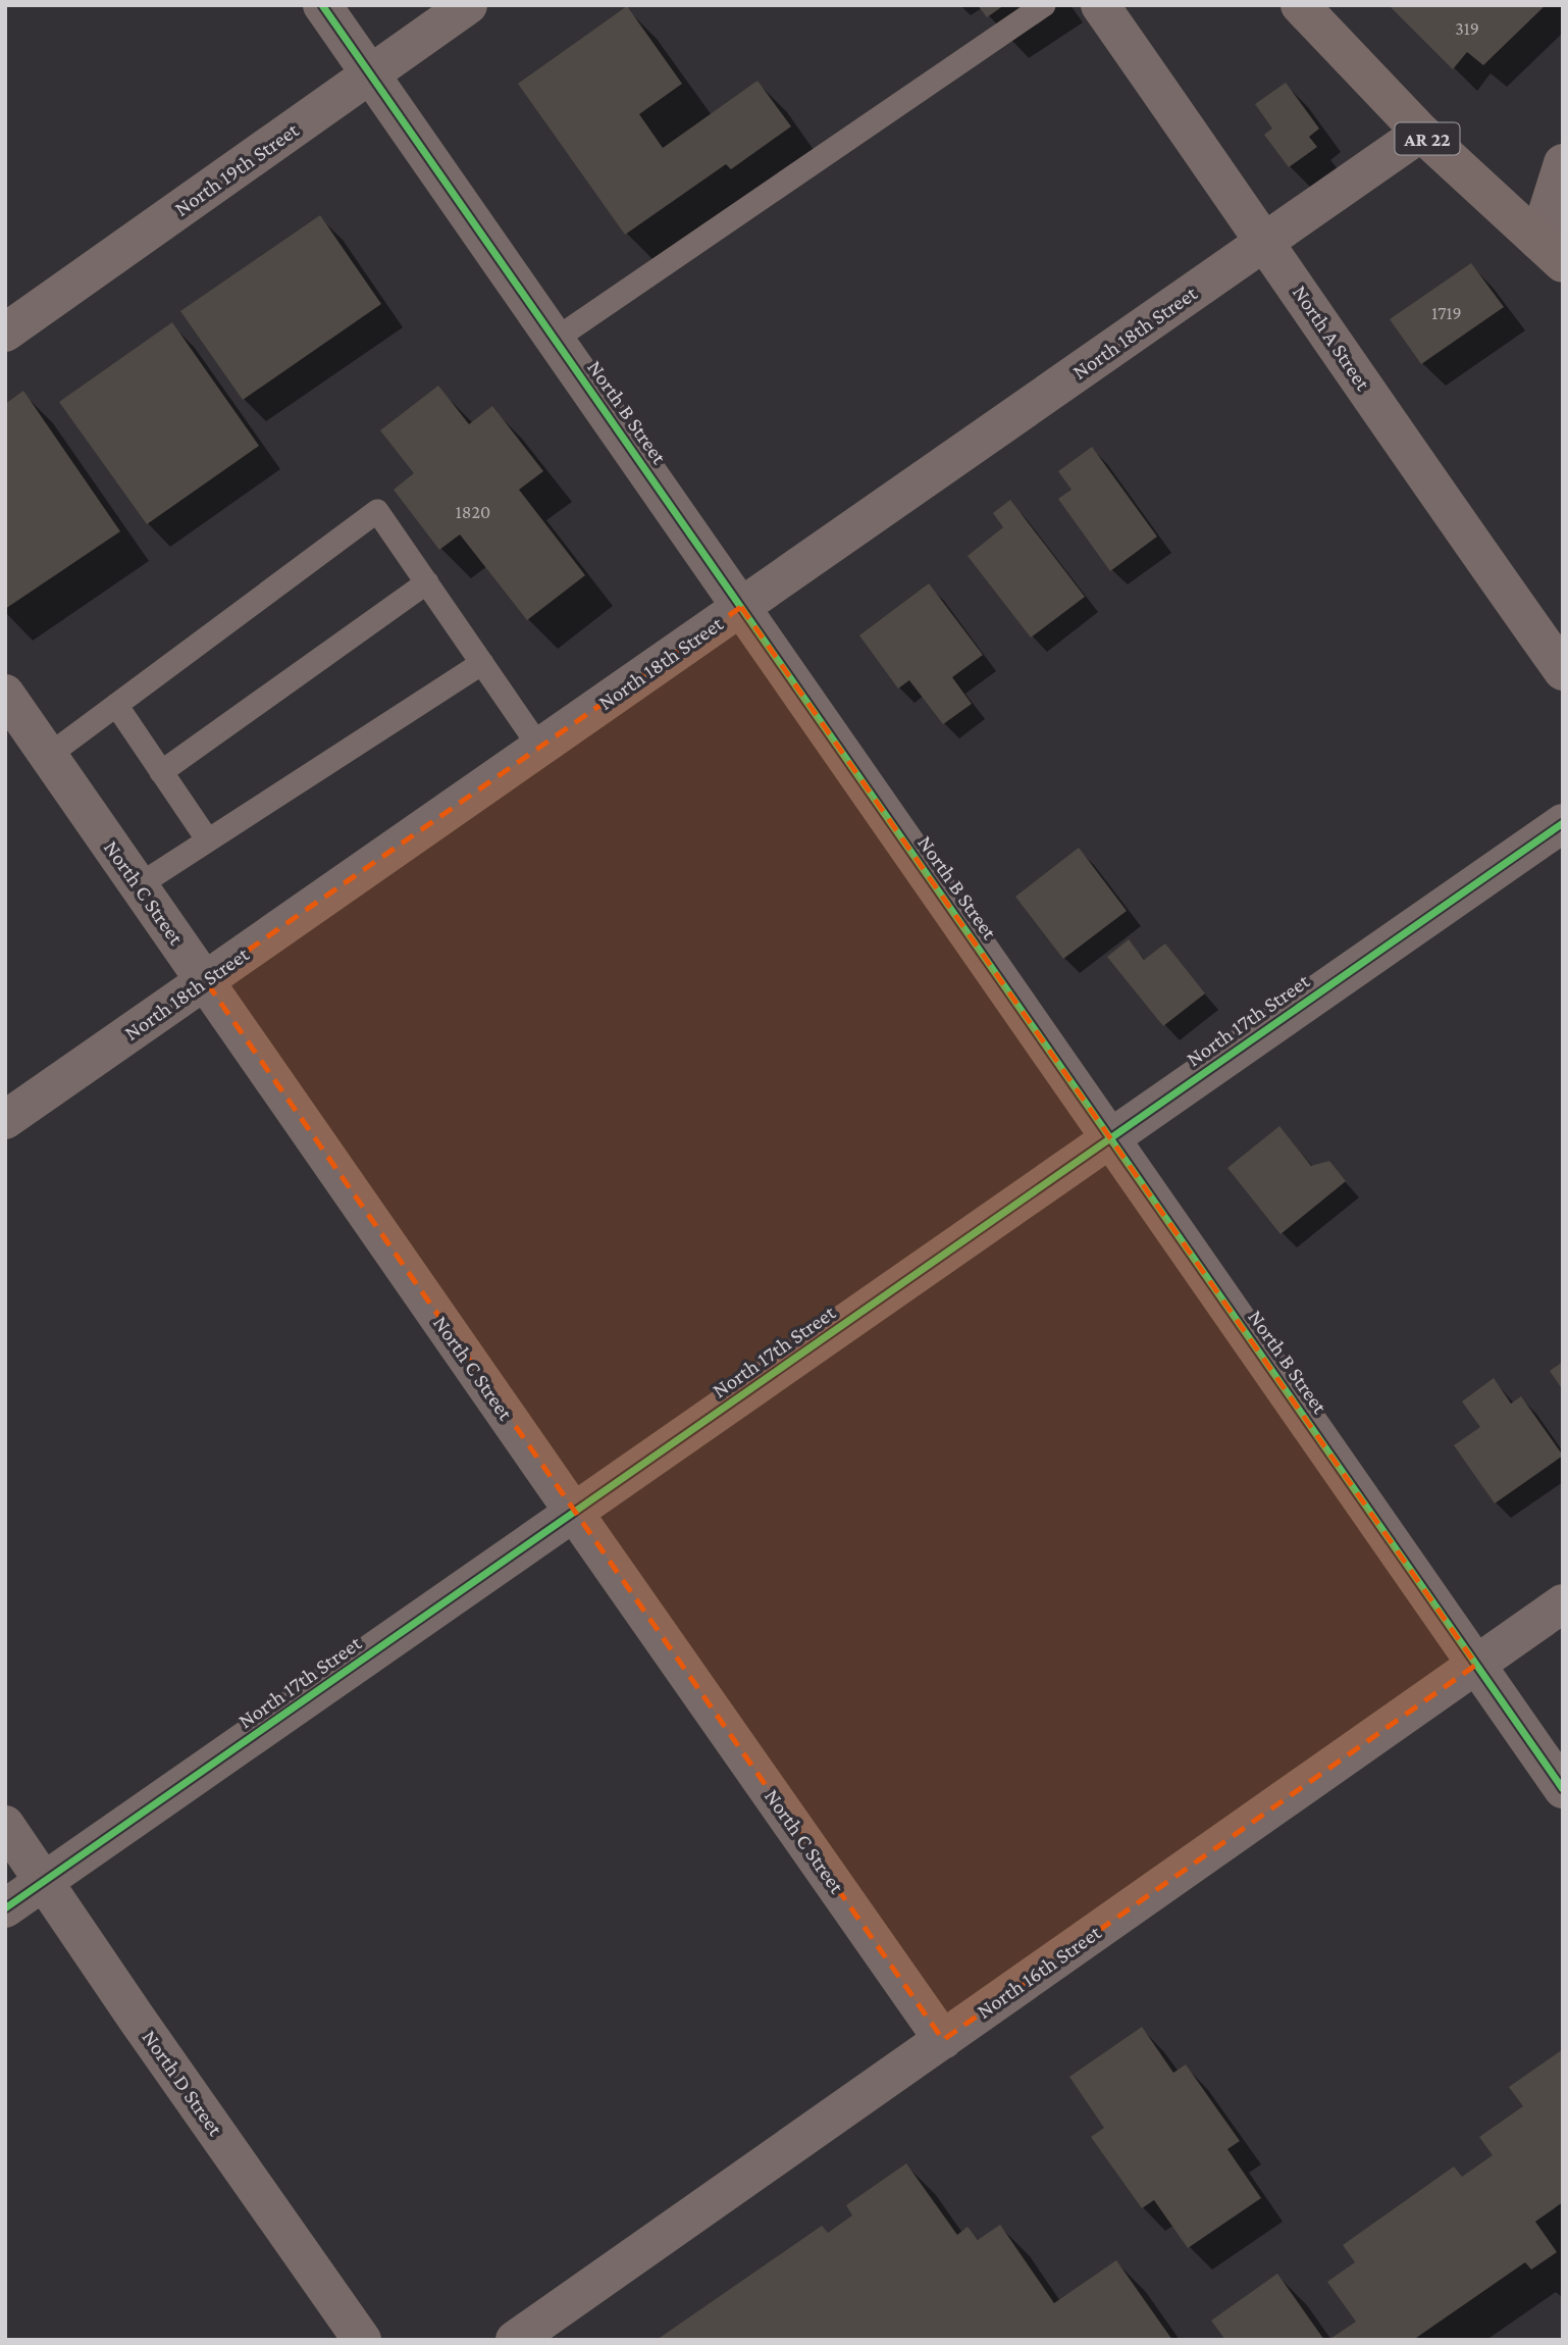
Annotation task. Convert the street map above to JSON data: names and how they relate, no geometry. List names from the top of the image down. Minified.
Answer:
{"streets":{"main road":["AR 22"],"street":["North 19th Street","North 18th Street","North A Street","North B Street","North C Street","North 17th Street","North 16th Street","North D Street"]},"crossings":[["AR 22","North 18th Street"],["North 19th Street","North B Street"],["North 18th Street","North A Street"],["North 18th Street","North B Street"],["North 18th Street","North C Street"],["North B Street","North 17th Street"],["North B Street","North 16th Street"],["North C Street","North 17th Street"],["North C Street","North 16th Street"],["North 17th Street","North D Street"]],"house_numbers":["319","1719","1820"]}
